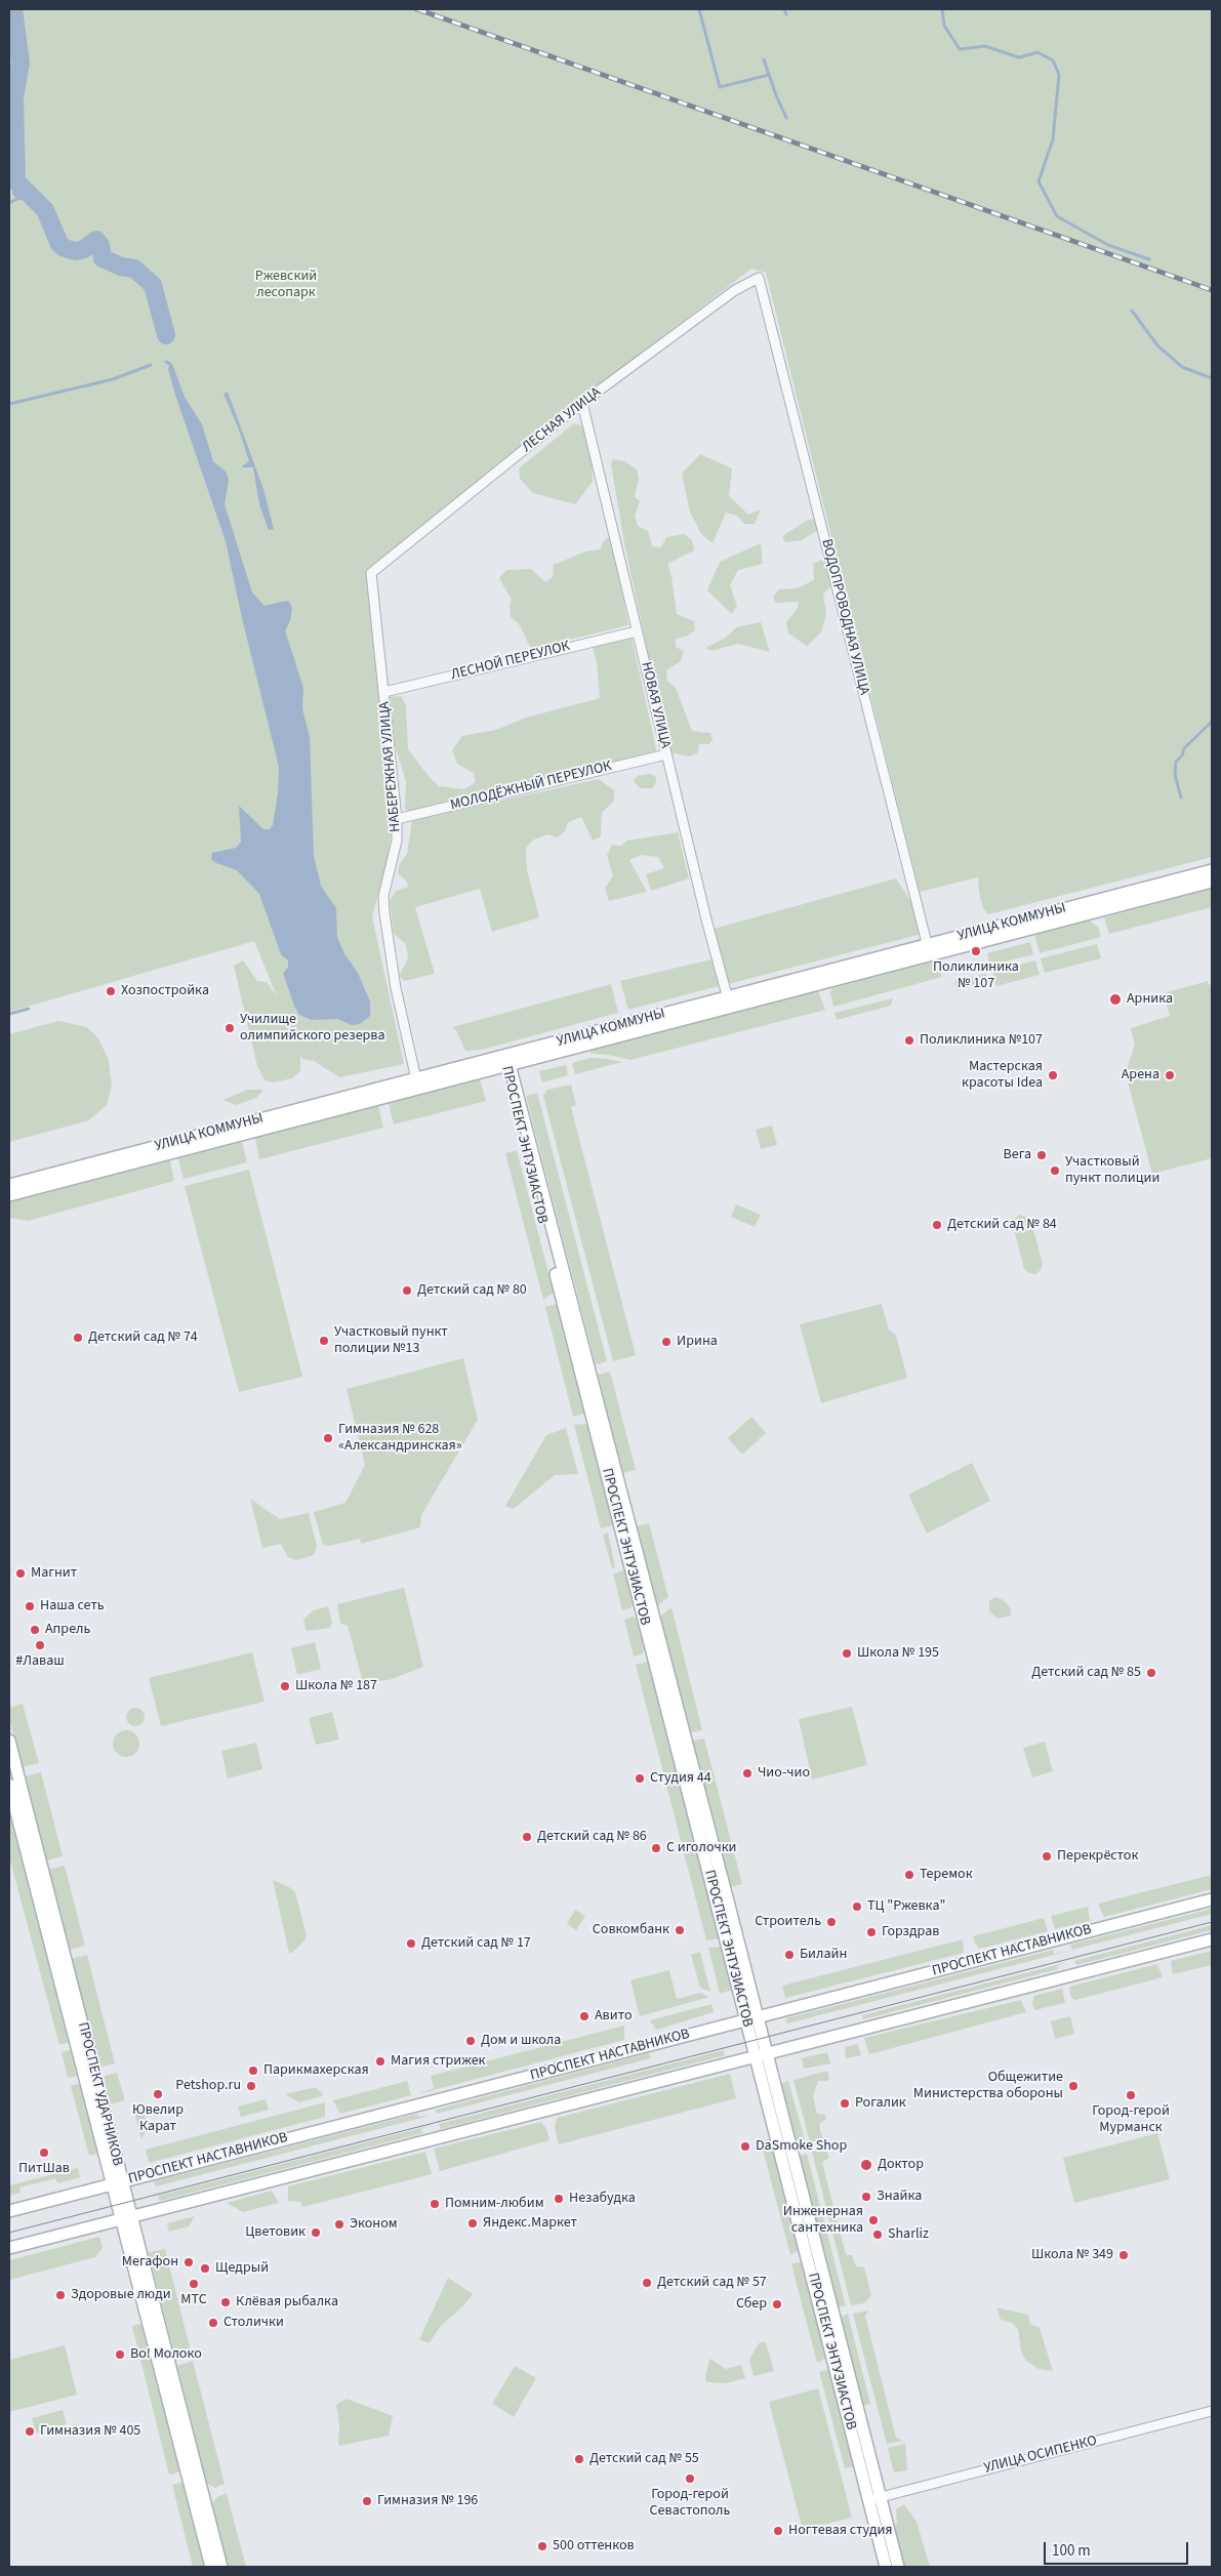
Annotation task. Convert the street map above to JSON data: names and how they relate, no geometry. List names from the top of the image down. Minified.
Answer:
{"streets":{"main road":["УЛИЦА КОММУНЫ","ПРОСПЕКТ ЭНТУЗИАСТОВ","ПРОСПЕКТ НАСТАВНИКОВ","ПРОСПЕКТ УДАРНИКОВ"],"street":["ЛЕСНАЯ УЛИЦА","ВОДОПРОВОДНАЯ УЛИЦА","ЛЕСНОЙ ПЕРЕУЛОК","НОВАЯ УЛИЦА","НАБЕРЕЖНАЯ УЛИЦА","МОЛОДЁЖНЫЙ ПЕРЕУЛОК","УЛИЦА ОСИПЕНКО"]},"crossings":[["ЛЕСНАЯ УЛИЦА","ВОДОПРОВОДНАЯ УЛИЦА"],["ЛЕСНАЯ УЛИЦА","НОВАЯ УЛИЦА"],["ЛЕСНАЯ УЛИЦА","НАБЕРЕЖНАЯ УЛИЦА"],["ВОДОПРОВОДНАЯ УЛИЦА","УЛИЦА КОММУНЫ"],["ЛЕСНОЙ ПЕРЕУЛОК","НОВАЯ УЛИЦА"],["ЛЕСНОЙ ПЕРЕУЛОК","НАБЕРЕЖНАЯ УЛИЦА"],["НОВАЯ УЛИЦА","МОЛОДЁЖНЫЙ ПЕРЕУЛОК"],["НОВАЯ УЛИЦА","УЛИЦА КОММУНЫ"],["НАБЕРЕЖНАЯ УЛИЦА","МОЛОДЁЖНЫЙ ПЕРЕУЛОК"],["НАБЕРЕЖНАЯ УЛИЦА","УЛИЦА КОММУНЫ"],["УЛИЦА КОММУНЫ","ПРОСПЕКТ ЭНТУЗИАСТОВ"],["ПРОСПЕКТ ЭНТУЗИАСТОВ","ПРОСПЕКТ НАСТАВНИКОВ"],["ПРОСПЕКТ ЭНТУЗИАСТОВ","УЛИЦА ОСИПЕНКО"],["ПРОСПЕКТ НАСТАВНИКОВ","ПРОСПЕКТ УДАРНИКОВ"]],"parks":["Ржевский лесопарк"],"places":["Поликлиника № 107","Хозпостройка","Арника","Училище олимпийского резерва","Поликлиника №107","Мастерская красоты Idea","Арена","Вега","Участковый пункт полиции","Детский сад № 84","Детский сад № 80","Детский сад № 74","Участковый пункт полиции №13","Ирина","Гимназия № 628 «Александринская»","Магнит","Наша сеть","Апрель","#Лаваш","Школа № 195","Детский сад № 85","Школа № 187","Чио-чио","Студия 44","Детский сад № 86","С иголочки","Перекрёсток","Теремок","ТЦ \"Ржевка\"","Строитель","Совкомбанк","Горздрав","Детский сад № 17","Билайн","Авито","Дом и школа","Магия стрижек","Парикмахерская","Petshop.ru","Общежитие Министерства обороны","Ювелир Карат","Город-герой Мурманск","Рогалик","DaSmoke Shop","ПитШав","Доктор","Знайка","Незабудка","Помним-любим","Инженерная сантехника","Яндекс.Маркет","Эконом","Цветовик","Sharliz","Школа № 349","Мегафон","Щедрый","Детский сад № 57","МТС","Здоровые люди","Клёвая рыбалка","Сбер","Столички","Во! Молоко","Гимназия № 405","Детский сад № 55","Город-герой Севастополь","Гимназия № 196","Ногтевая студия","500 оттенков"],"scale_bar":"100 m"}
